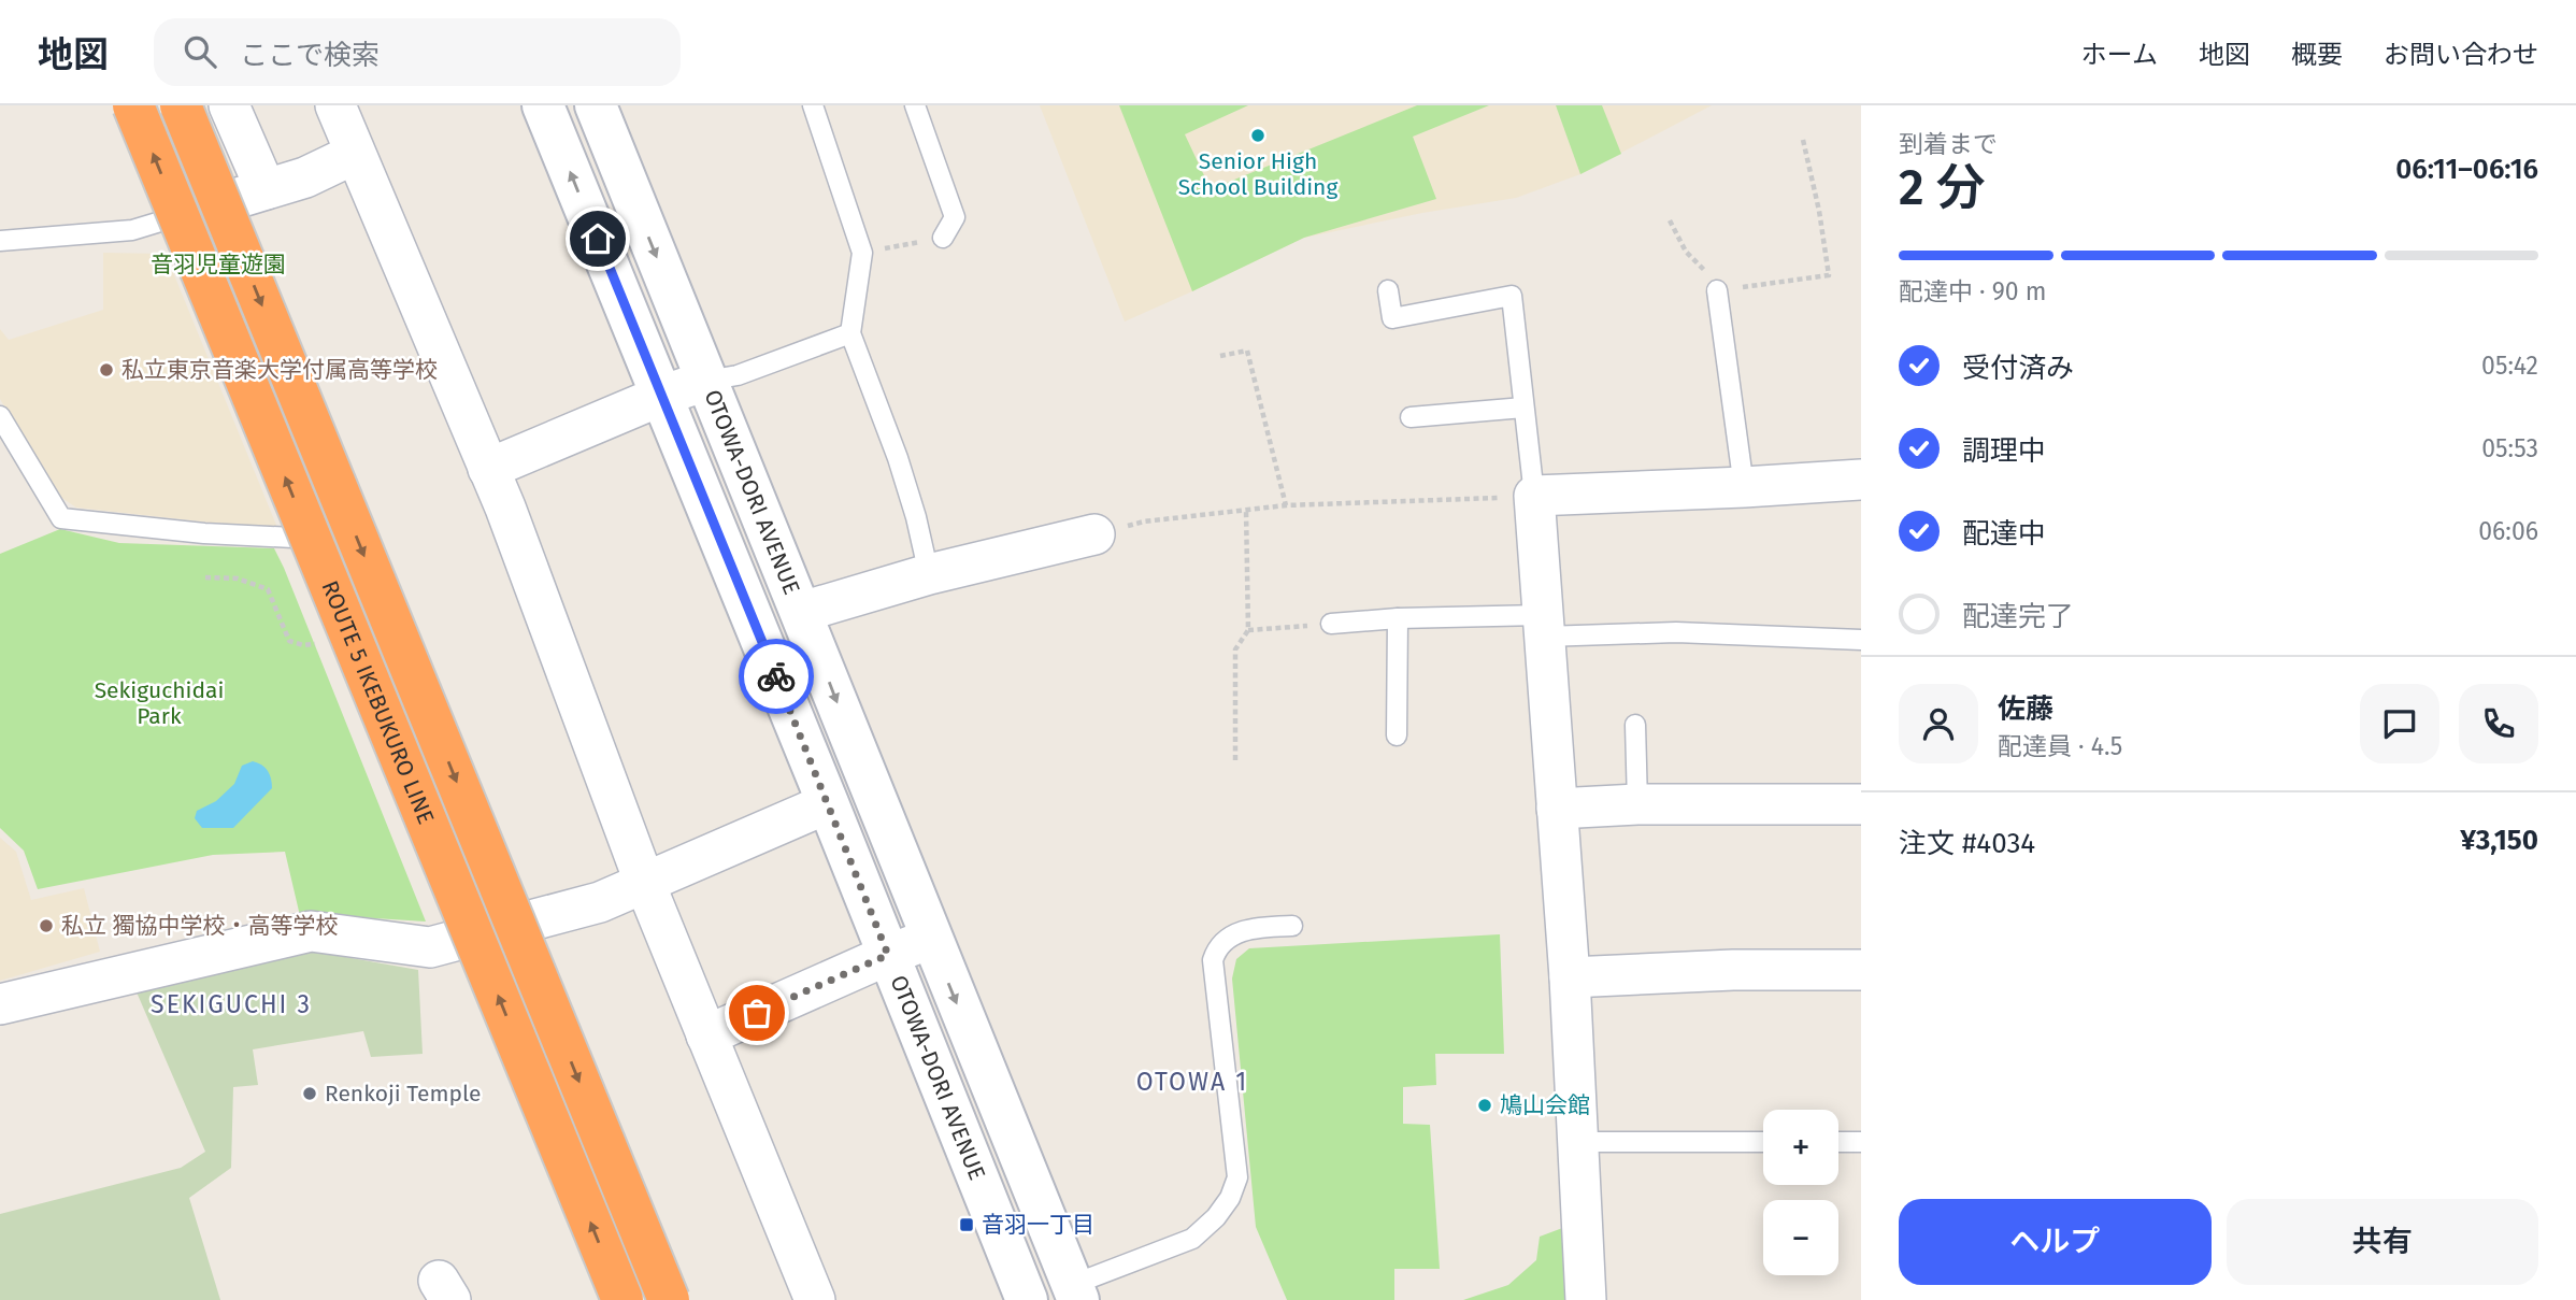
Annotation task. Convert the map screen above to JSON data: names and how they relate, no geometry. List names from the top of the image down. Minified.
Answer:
{"streets":{"highway":["ROUTE 5 IKEBUKURO LINE"],"main road":["OTOWA-DORI AVENUE"]},"districts":["SEKIGUCHI 3","OTOWA 1"],"parks":["音羽児童遊園","Sekiguchidai Park"],"places":{"other":["Senior High School Building","私立東京音楽大学付属高等学校","私立 獨協中学校・高等学校","Renkoji Temple","鳩山会館"],"transit":["音羽一丁目"]},"page":{"header":"地図","search":"ここで検索","nav":["ホーム","地図","概要","お問い合わせ"],"heading":["2 分","到着まで","06:11–06:16"],"panel":["佐藤","配達員 · 4.5","注文 #4034","¥3,150"],"bar":"配達中 · 90 m","list":[["受付済み","05:42"],["調理中","05:53"],["配達中","06:06"],"配達完了"],"map_buttons":["+","−"],"buttons":["ヘルプ","共有"]}}
